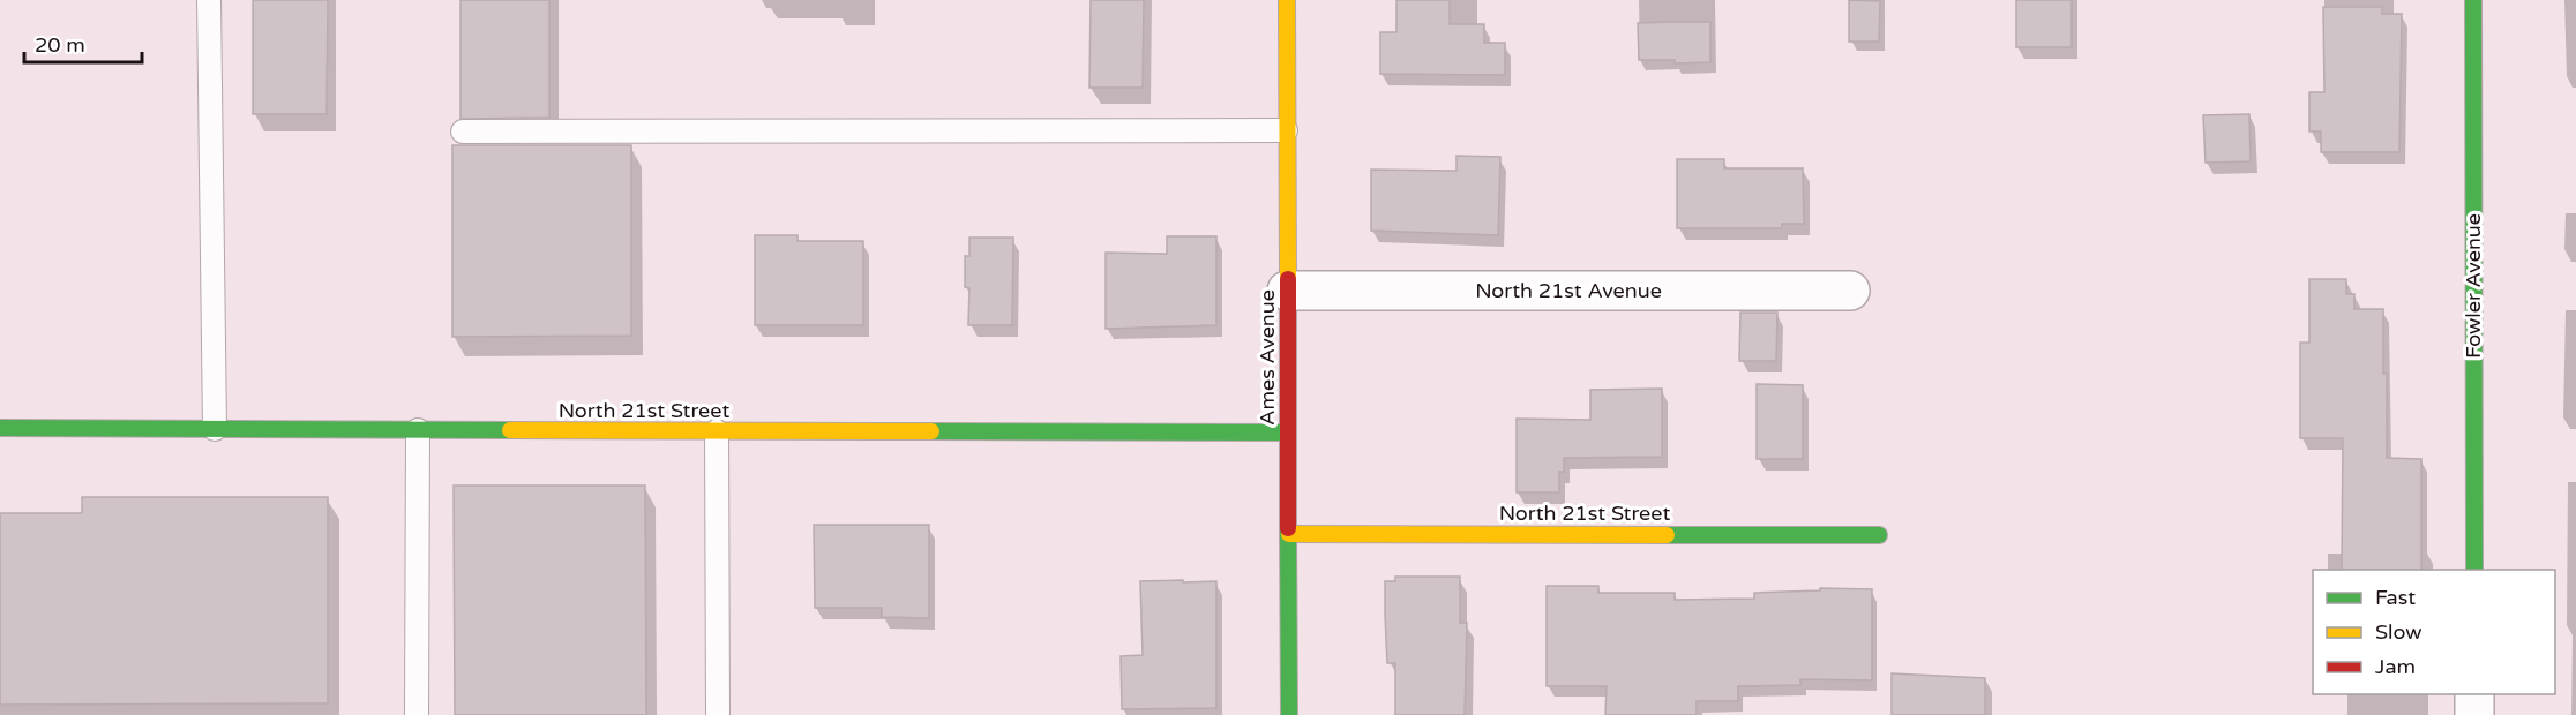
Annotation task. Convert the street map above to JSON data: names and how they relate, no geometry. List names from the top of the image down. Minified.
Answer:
{"streets":{"street":["Fowler Avenue","North 21st Avenue","Ames Avenue","North 21st Street"]},"crossings":[["North 21st Avenue","Ames Avenue"],["Ames Avenue","North 21st Street"]],"legend":["Fast","Slow","Jam"],"scale_bar":"20 m"}
